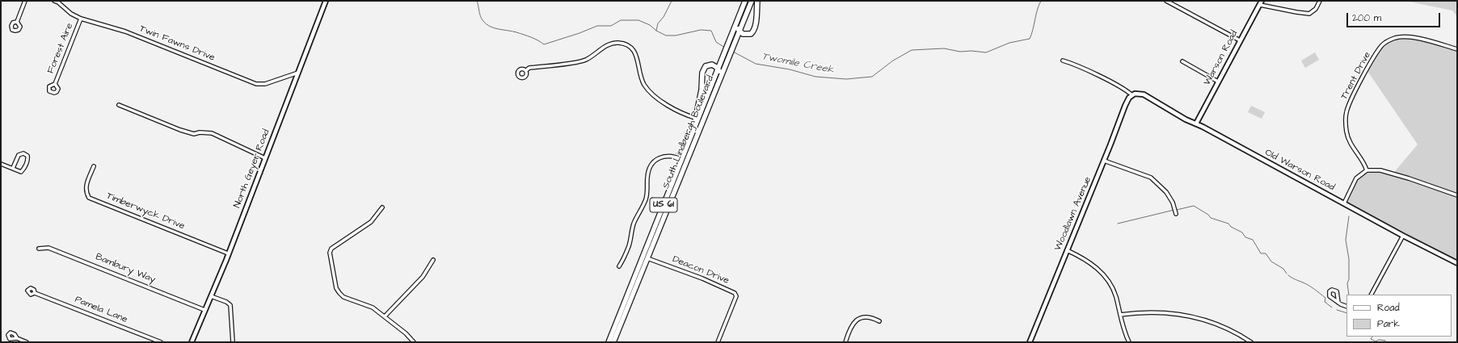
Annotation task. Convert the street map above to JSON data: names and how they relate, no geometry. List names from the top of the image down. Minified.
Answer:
{"streets":{"main road":["South Lindbergh Boulevard","US 61"],"street":["Twin Fawns Drive","Forest Aire","Warson Road","Trent Drive","North Geyer Road","Old Warson Road","Timberwyck Drive","Woodlawn Avenue","Bambury Way","Deacon Drive","Pamela Lane"]},"crossings":[["Twin Fawns Drive","Forest Aire"],["Twin Fawns Drive","North Geyer Road"],["Warson Road","Old Warson Road"],["South Lindbergh Boulevard","Deacon Drive"],["North Geyer Road","Timberwyck Drive"],["North Geyer Road","Bambury Way"],["Old Warson Road","Woodlawn Avenue"]],"water":["Twomile Creek"],"legend":["Road","Park"],"scale_bar":"200 m"}
